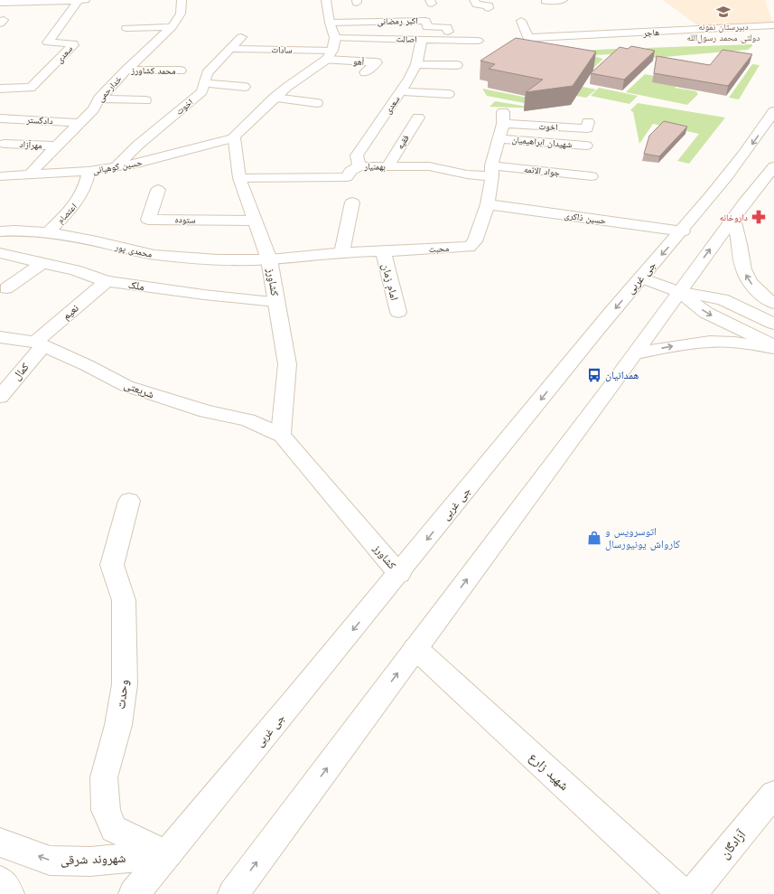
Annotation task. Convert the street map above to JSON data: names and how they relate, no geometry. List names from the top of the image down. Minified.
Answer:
{"streets":{"street":["اکبر رمضانی","هاجر","اصالت","سادات","سعدی","آهو","محمد کشاورز","خدارحمی","اخوت","دادگستر","فقیه","شهیدان ابراهیمیان","مهرآزاد","حسین کوهیانی","بهمنیار","جواد الائمه","اعتصام","حسین ذاکری","ستوده","محبت","محمدی پور","جی غربی","کشاورز","امام زمان","ملک","نعیم","کمال","شریعتی","وحدت","شهید زارع","آزادگان","شهروند شرقی"]},"crossings":[["اکبر رمضانی","اصالت"],["اصالت","سادات"],["اصالت","سعدی"],["اصالت","آهو"],["سادات","آهو"],["سادات","اخوت"],["سعدی","بهمنیار"],["محمد کشاورز","خدارحمی"],["خدارحمی","دادگستر"],["خدارحمی","مهرآزاد"],["خدارحمی","حسین کوهیانی"],["اخوت","حسین کوهیانی"],["اخوت","محبت"],["فقیه","بهمنیار"],["شهیدان ابراهیمیان","محبت"],["حسین کوهیانی","اعتصام"],["حسین کوهیانی","کشاورز"],["بهمنیار","جواد الائمه"],["بهمنیار","محبت"],["بهمنیار","کشاورز"],["جواد الائمه","محبت"],["اعتصام","محمدی پور"],["حسین ذاکری","محبت"],["حسین ذاکری","جی غربی"],["ستوده","کشاورز"],["محبت","محمدی پور"],["محبت","کشاورز"],["محبت","امام زمان"],["محمدی پور","کشاورز"],["جی غربی","کشاورز"],["جی غربی","وحدت"],["جی غربی","شهروند شرقی"],["کشاورز","ملک"],["کشاورز","شریعتی"],["ملک","نعیم"],["نعیم","کمال"],["نعیم","شریعتی"],["کمال","شریعتی"],["وحدت","شهروند شرقی"]],"one_way":["شهروند شرقی"],"places":{"school or university":["دبیرستان نمونه دولتی محمد رسول‌الله"],"pharmacy":["داروخانه"],"bus stop":["همدانیان"],"shop":["اتوسرویس و کارواش یونیورسال"]}}
